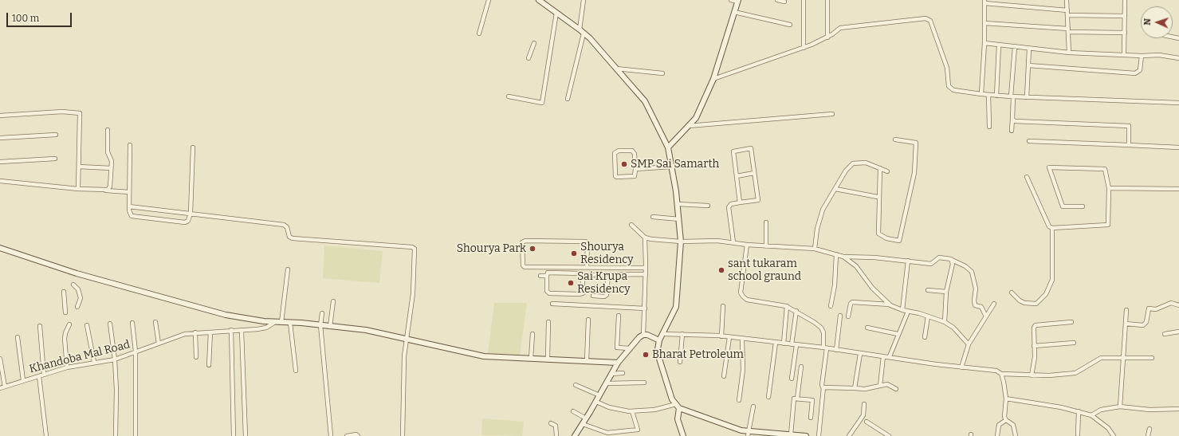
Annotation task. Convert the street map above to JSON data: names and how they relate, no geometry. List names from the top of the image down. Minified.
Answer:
{"streets":{"street":["Khandoba Mal Road"]},"places":["SMP Sai Samarth","Shourya Park","Shourya Residency","sant tukaram school graund","Sai Krupa Residency","Bharat Petroleum"],"scale_bar":"100 m","north":"left"}
